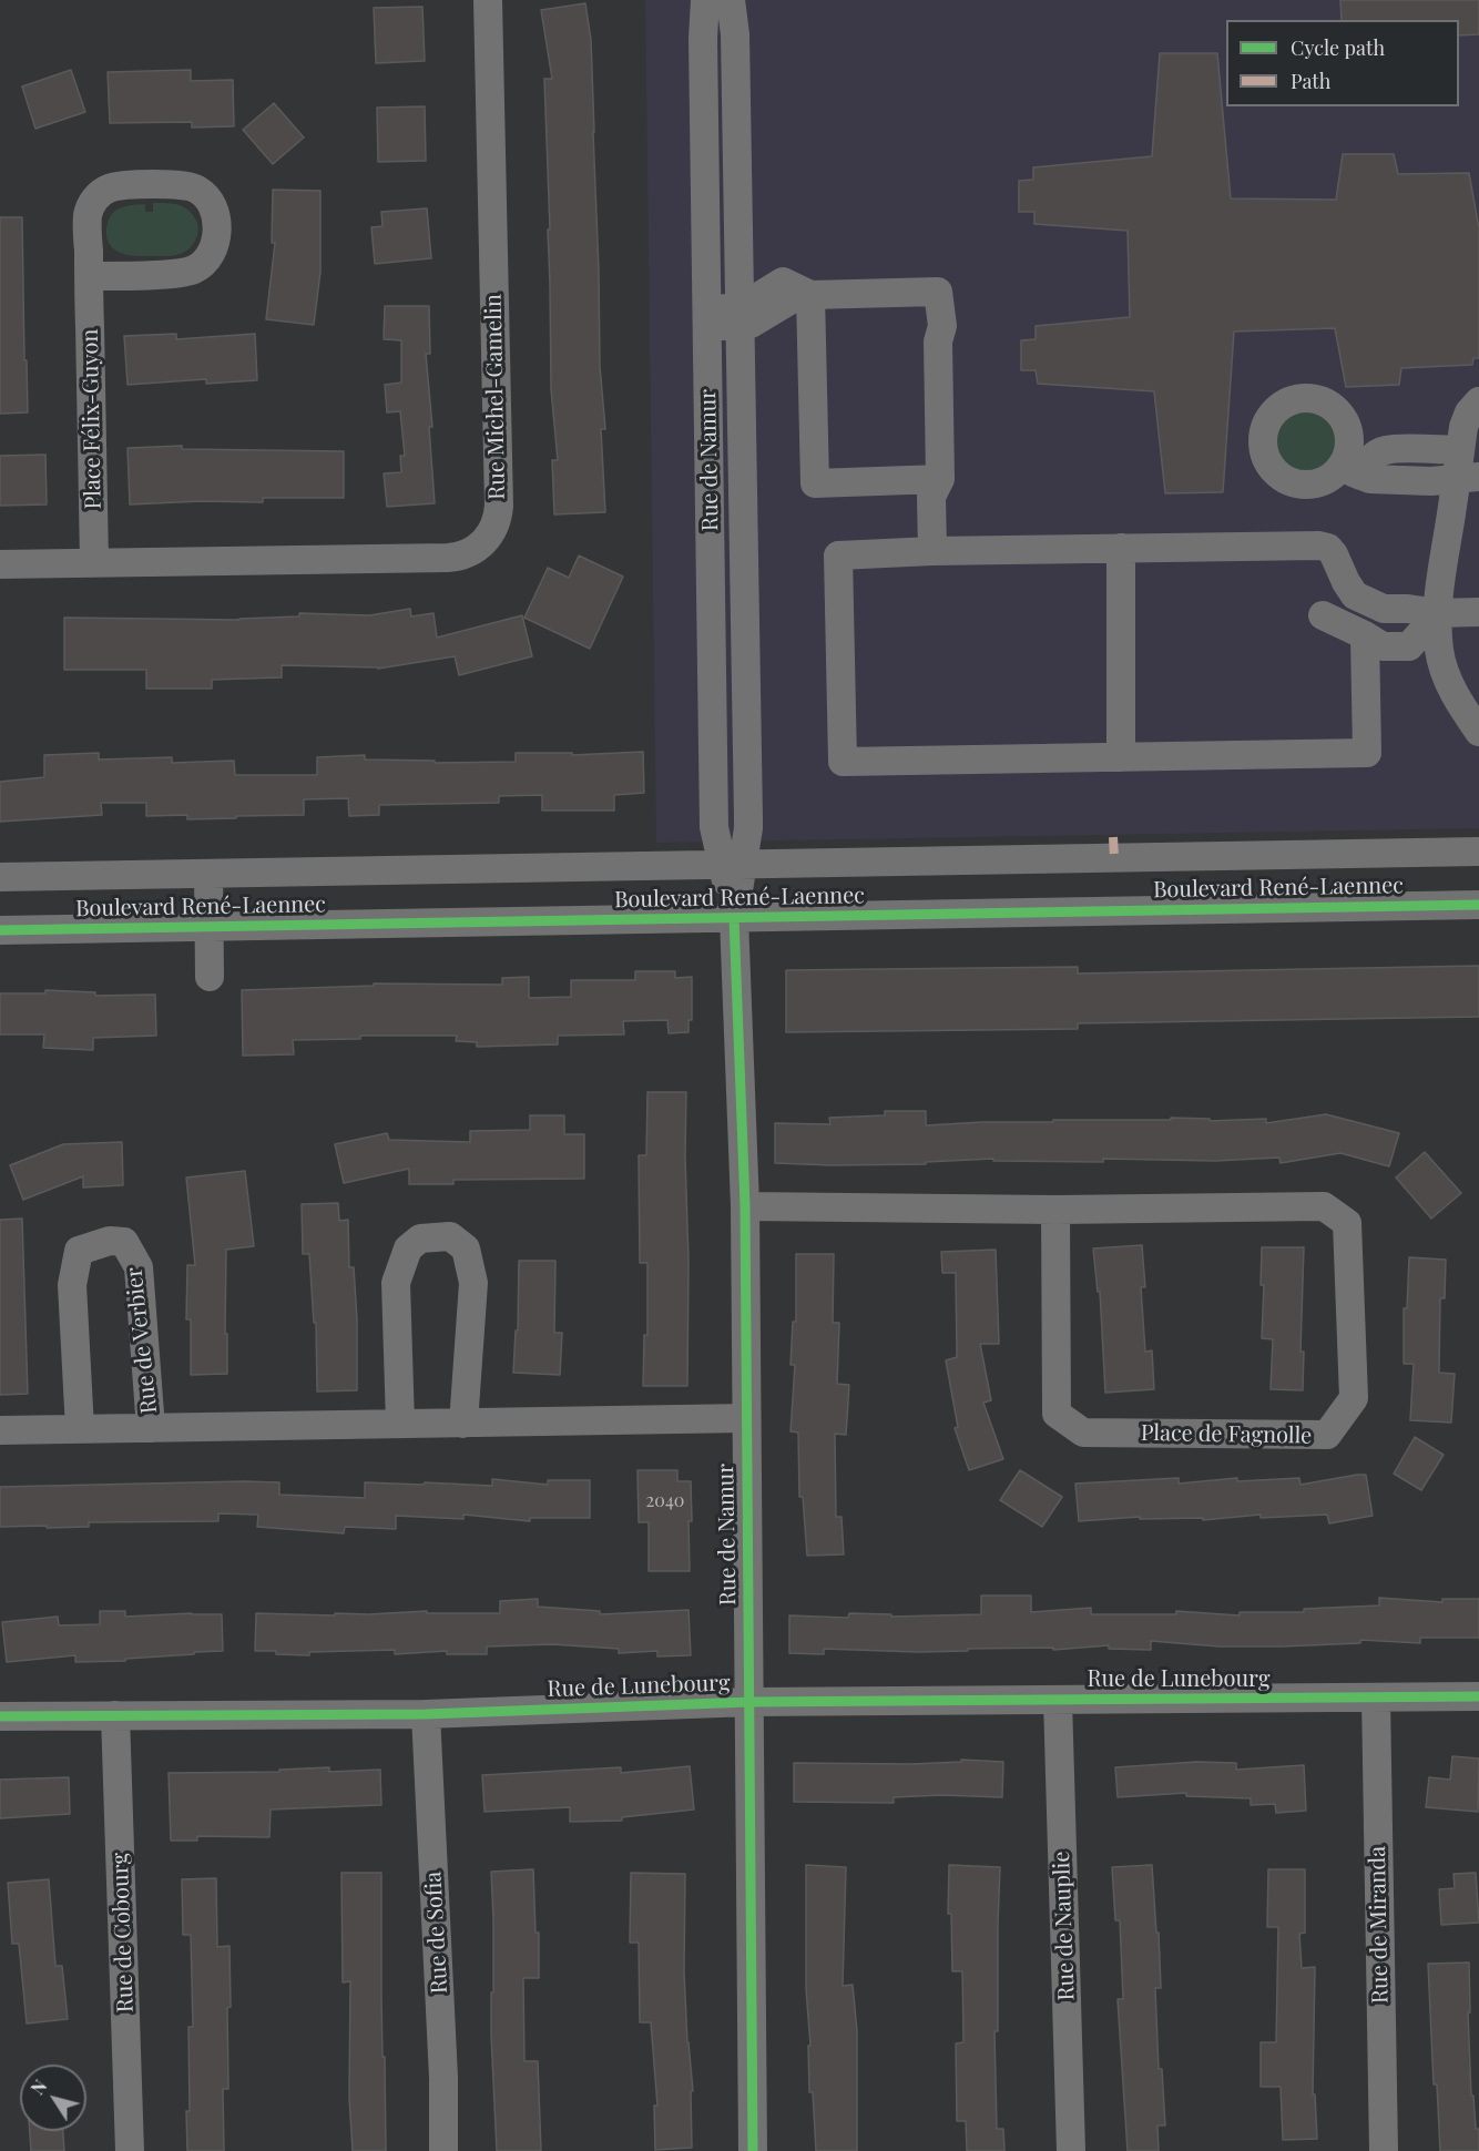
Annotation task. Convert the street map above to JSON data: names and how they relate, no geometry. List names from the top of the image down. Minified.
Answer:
{"streets":{"street":["Rue Michel-Gamelin","Place Félix-Guyon","Rue de Namur","Boulevard René-Laennec","Rue de Verbier","Place de Fagnolle","Rue de Lunebourg","Rue de Miranda","Rue de Nauplie","Rue de Cobourg","Rue de Sofia"]},"crossings":[["Rue Michel-Gamelin","Place Félix-Guyon"],["Rue de Namur","Boulevard René-Laennec"],["Rue de Namur","Rue de Verbier"],["Rue de Namur","Place de Fagnolle"],["Rue de Namur","Rue de Lunebourg"],["Rue de Lunebourg","Rue de Miranda"],["Rue de Lunebourg","Rue de Nauplie"],["Rue de Lunebourg","Rue de Cobourg"],["Rue de Lunebourg","Rue de Sofia"]],"house_numbers":["2040"],"legend":["Cycle path","Path"],"north":"top left"}
